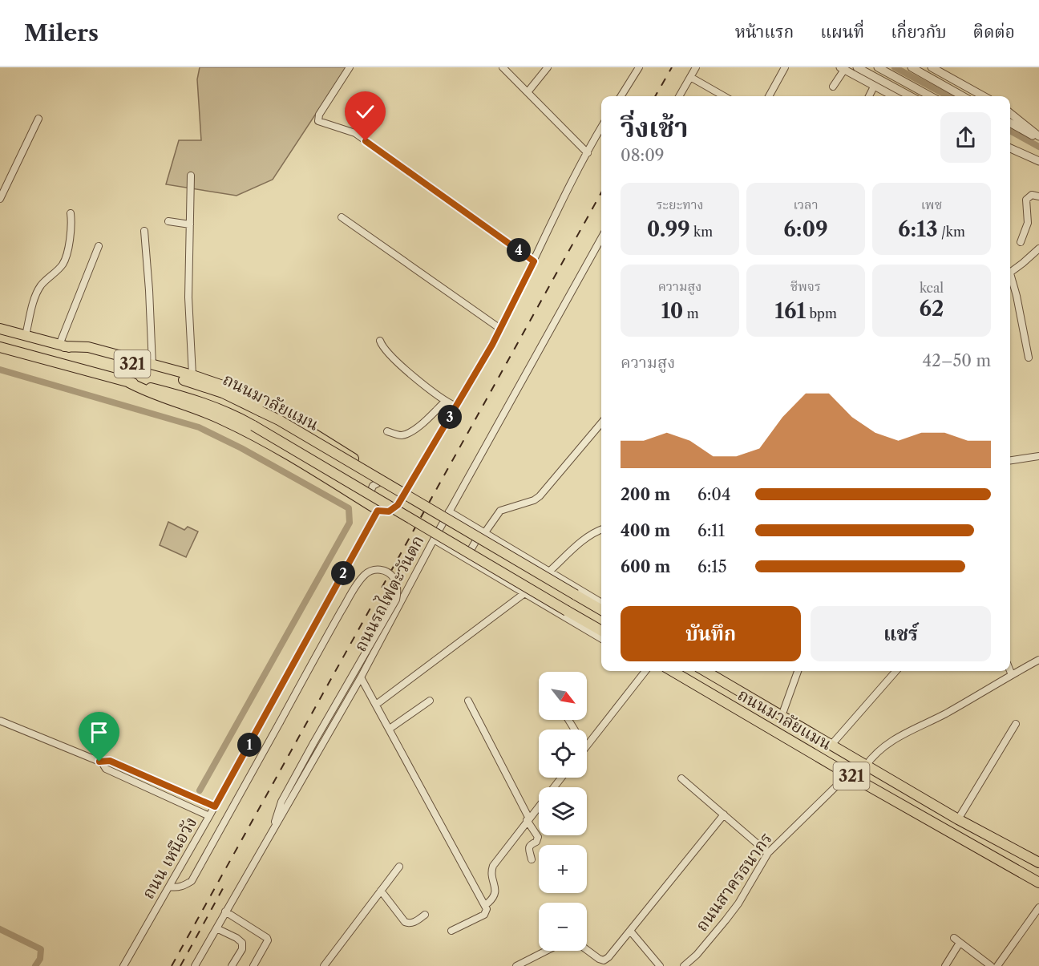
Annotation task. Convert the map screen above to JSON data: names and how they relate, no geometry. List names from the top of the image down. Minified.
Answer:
{"streets":{"highway":["321","ถนนมาลัยแมน"],"street":["ถนนรถไฟตะวันตก","ถนน เหนือวัง","ถนนสาครธนากร"]},"crossings":[["ถนนมาลัยแมน","ถนนสาครธนากร"]],"north":"bottom right","page":{"header":"Milers","nav":["หน้าแรก","แผนที่","เกี่ยวกับ","ติดต่อ"],"heading":["วิ่งเช้า","08:09"],"stats":[["ระยะทาง","0.99 km"],["เวลา","6:09"],["เพซ","6:13 /km"],["ความสูง","10 m"],["ชีพจร","161 bpm"],["kcal","62"]],"pins":["4","3","2","1"],"chart":["ความสูง","42–50 m"],"list":[{"name":"200 m","note":"6:04"},{"name":"400 m","note":"6:11"},{"name":"600 m","note":"6:15"}],"buttons":["บันทึก","แชร์"],"map_buttons":["+","−"]}}
